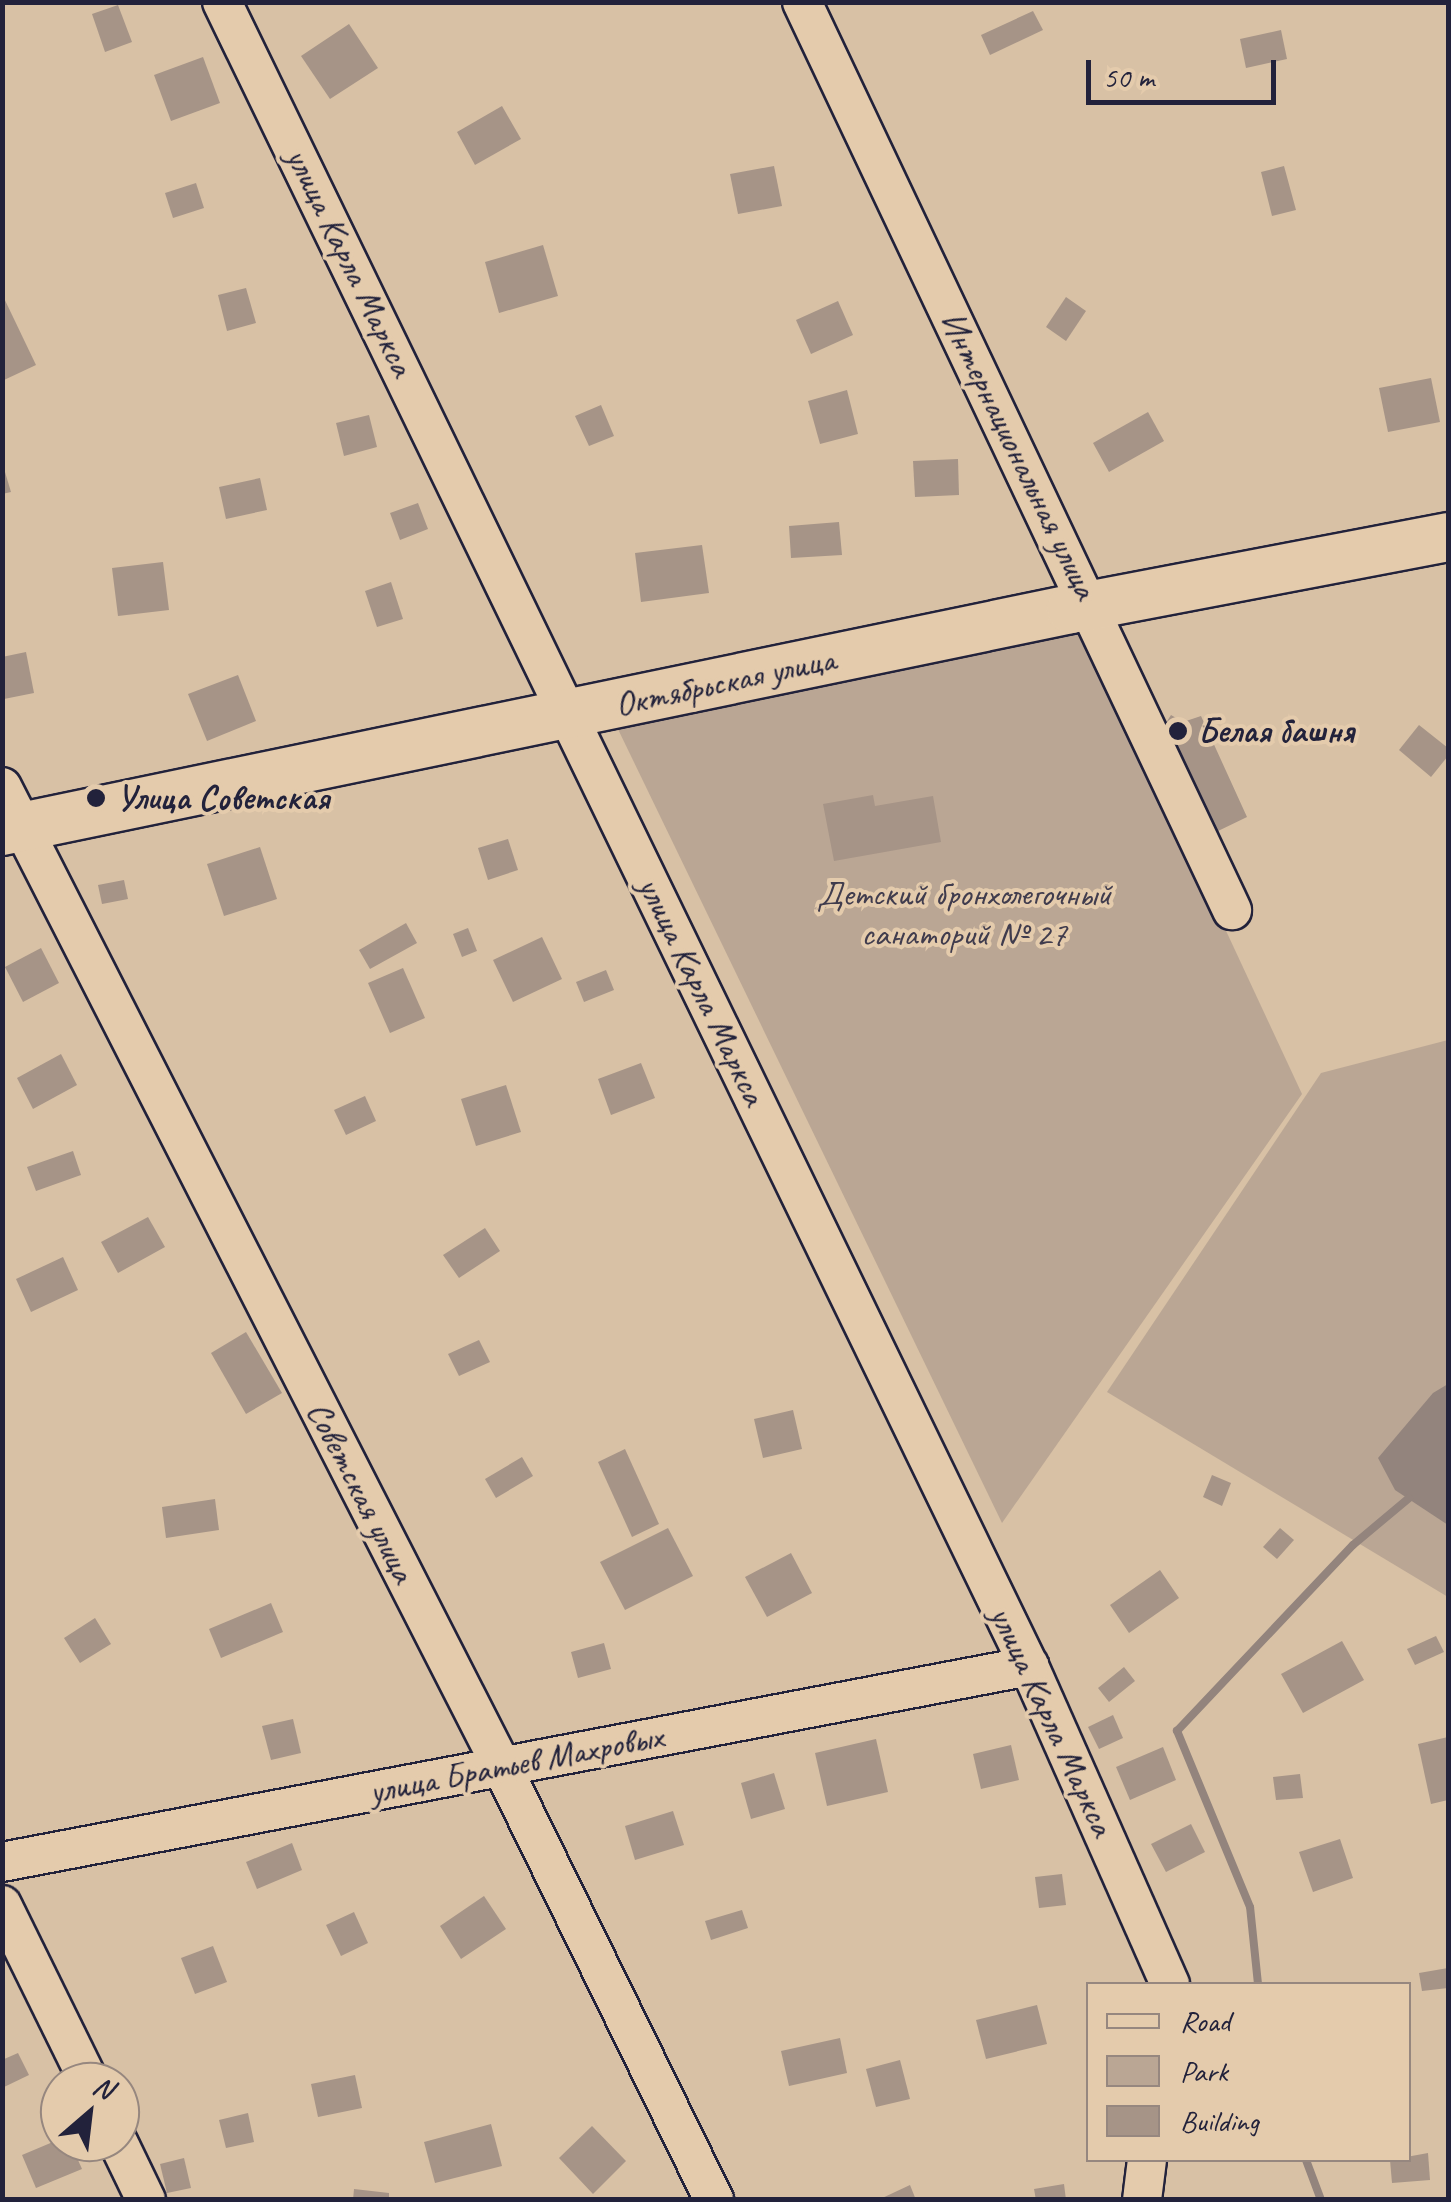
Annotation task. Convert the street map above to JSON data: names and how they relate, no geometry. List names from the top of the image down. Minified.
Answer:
{"streets":{"main road":["Октябрьская улица"],"street":["улица Карла Маркса","Интернациональная улица","Советская улица","улица Братьев Махровых"]},"crossings":[["улица Карла Маркса","Октябрьская улица"],["улица Карла Маркса","улица Братьев Махровых"],["Интернациональная улица","Октябрьская улица"],["Октябрьская улица","Советская улица"],["Советская улица","улица Братьев Махровых"]],"parks":["Детский бронхолегочный санаторий № 27"],"places":["Белая башня","Улица Советская"],"legend":["Road","Park","Building"],"scale_bar":"50 m","north":"top right"}
